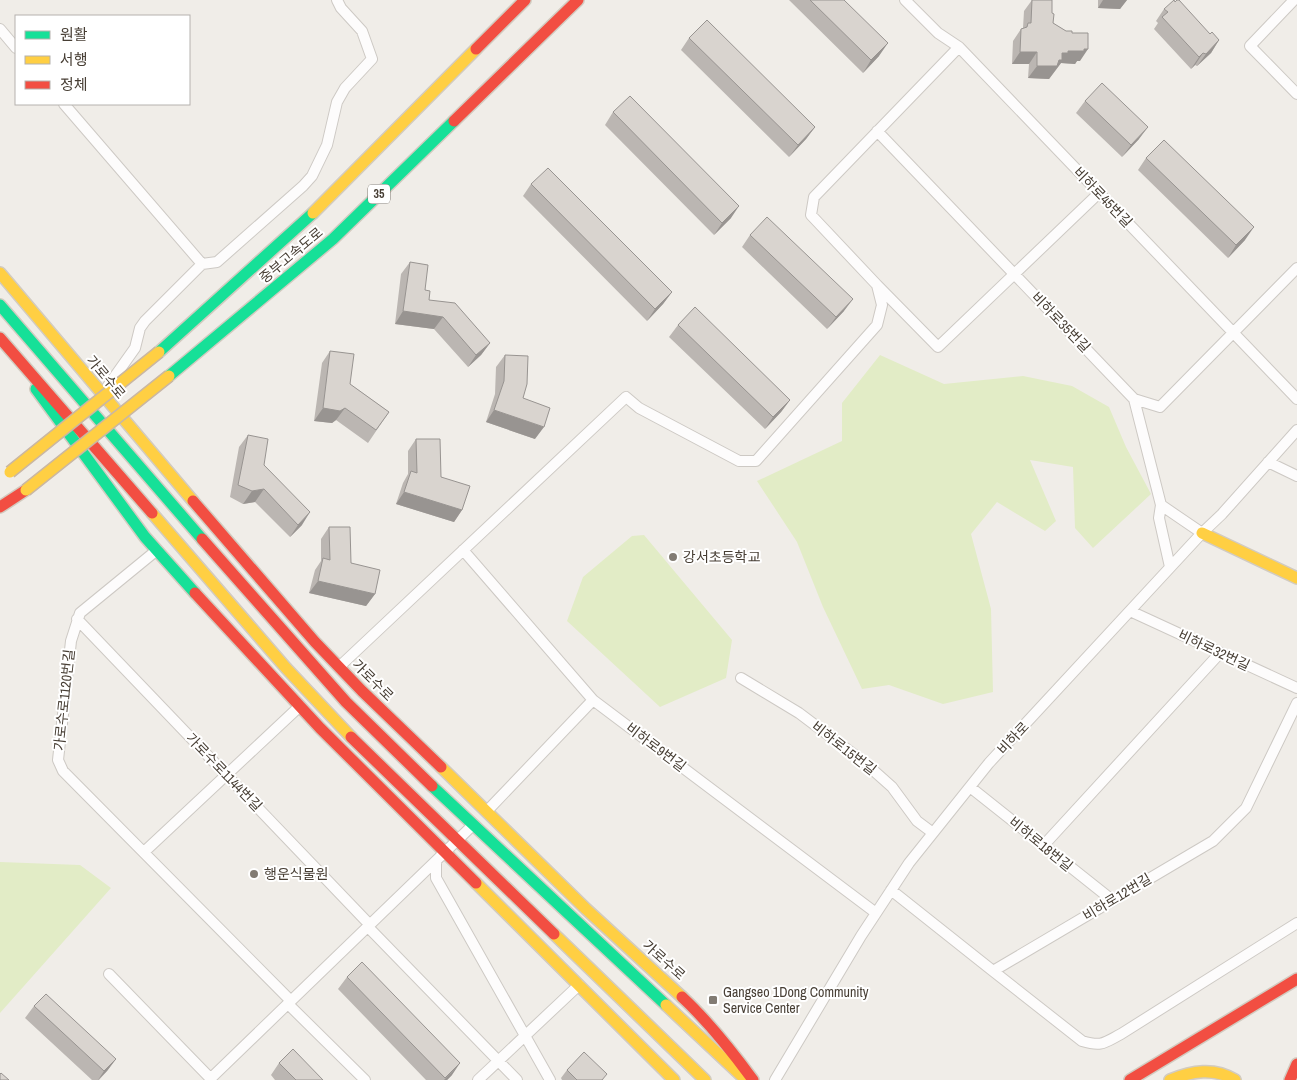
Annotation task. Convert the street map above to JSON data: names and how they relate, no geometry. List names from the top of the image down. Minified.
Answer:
{"streets":{"main road":["35","중부고속도로","가로수로"],"street":["비하로45번길","비하로35번길","비하로32번길","가로수로1120번길","비하로","비하로9번길","비하로15번길","가로수로1144번길","비하로18번길","비하로12번길"]},"crossings":[["비하로35번길","비하로"],["비하로32번길","비하로"],["가로수로1120번길","가로수로1144번길"],["비하로","비하로9번길"],["비하로","비하로15번길"],["비하로","비하로18번길"],["비하로18번길","비하로12번길"]],"places":{"other":["강서초등학교","행운식물원"],"transit":["Gangseo 1Dong Community Service Center"]},"legend":["원활","서행","정체"]}
